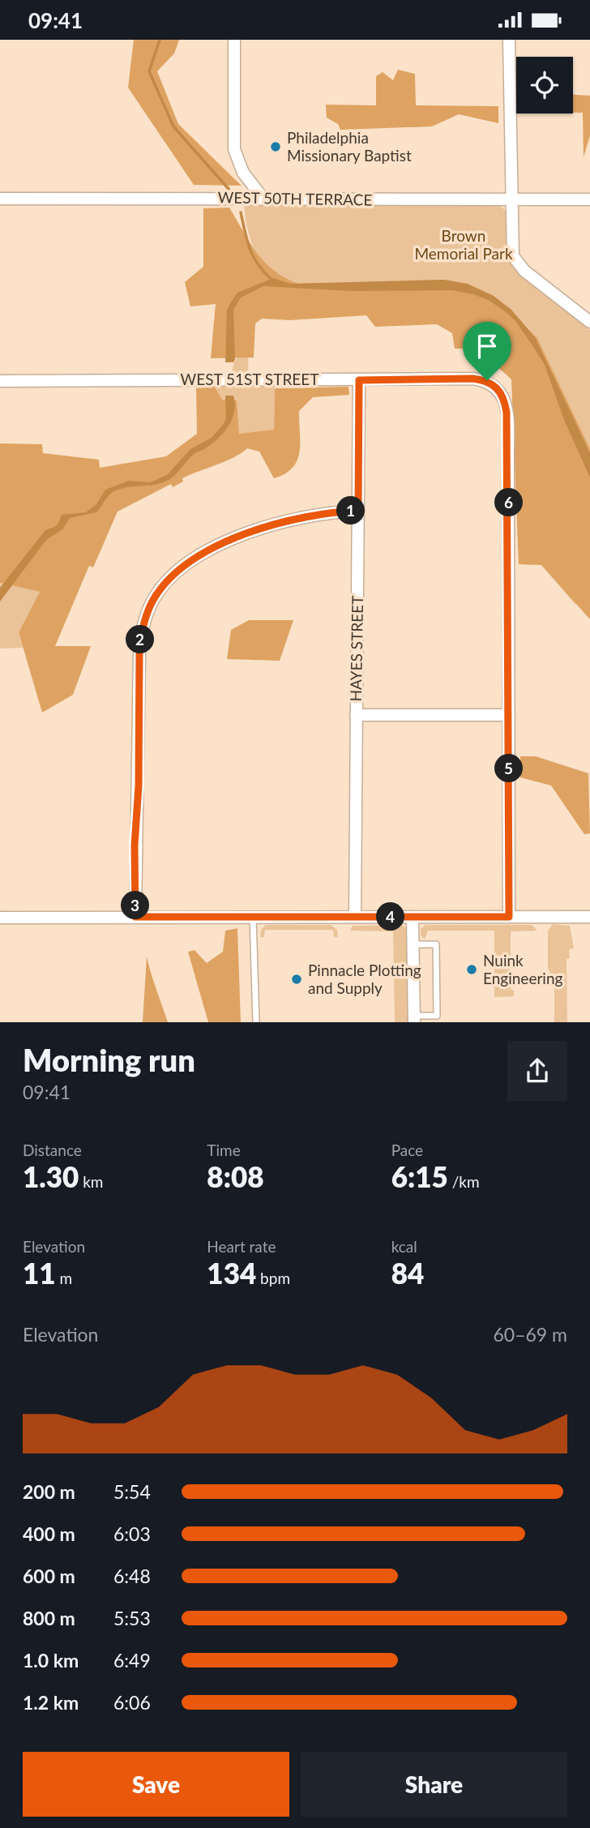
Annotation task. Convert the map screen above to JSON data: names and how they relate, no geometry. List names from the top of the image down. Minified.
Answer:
{"streets":{"street":["WEST 50TH TERRACE","WEST 51ST STREET","HAYES STREET"]},"crossings":[["WEST 51ST STREET","HAYES STREET"]],"parks":["Brown Memorial Park"],"places":["Philadelphia Missionary Baptist","Nuink Engineering","Pinnacle Plotting and Supply"],"page":{"status":"09:41","pins":["6","1","2","5","3","4"],"heading":["Morning run","09:41"],"stats":[["Distance","1.30 km"],["Time","8:08"],["Pace","6:15 /km"],["Elevation","11 m"],["Heart rate","134 bpm"],["kcal","84"]],"chart":["Elevation","60–69 m"],"list":[{"name":"200 m","note":"5:54"},{"name":"400 m","note":"6:03"},{"name":"600 m","note":"6:48"},{"name":"800 m","note":"5:53"},{"name":"1.0 km","note":"6:49"},{"name":"1.2 km","note":"6:06"}],"buttons":["Save","Share"]}}
